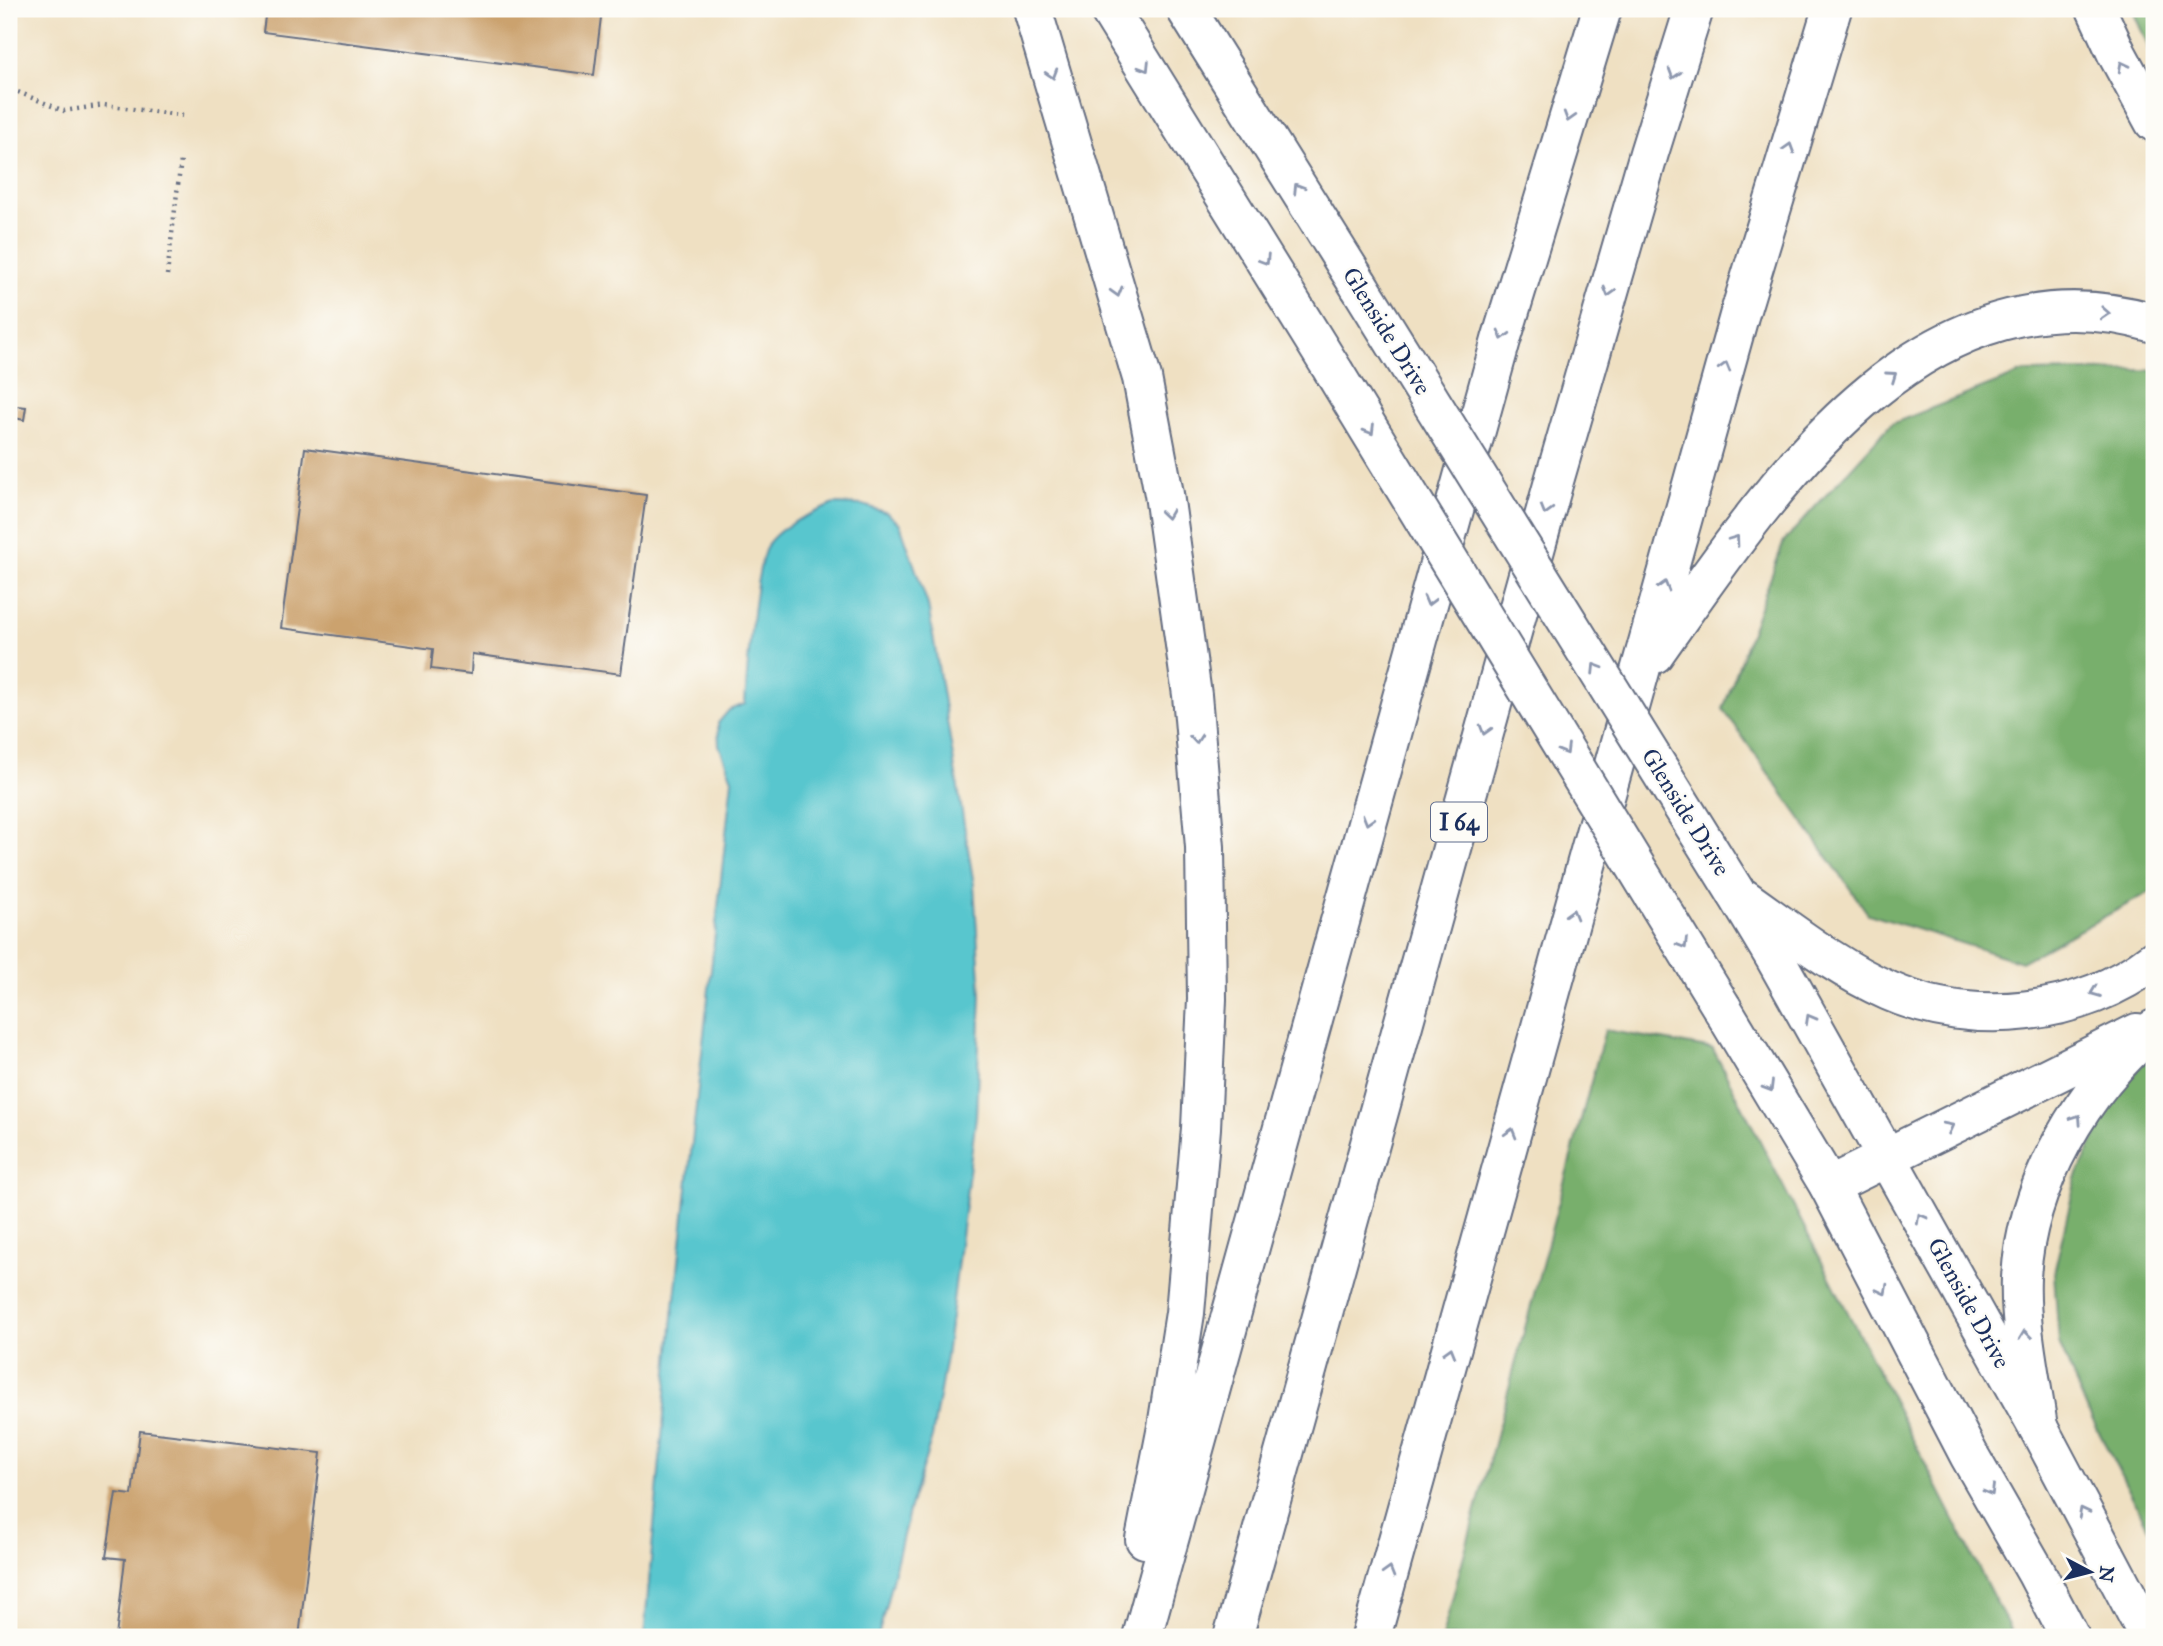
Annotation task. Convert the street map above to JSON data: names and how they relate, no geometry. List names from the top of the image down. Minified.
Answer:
{"streets":{"main road":["Glenside Drive","I 64"]},"north":"right"}
